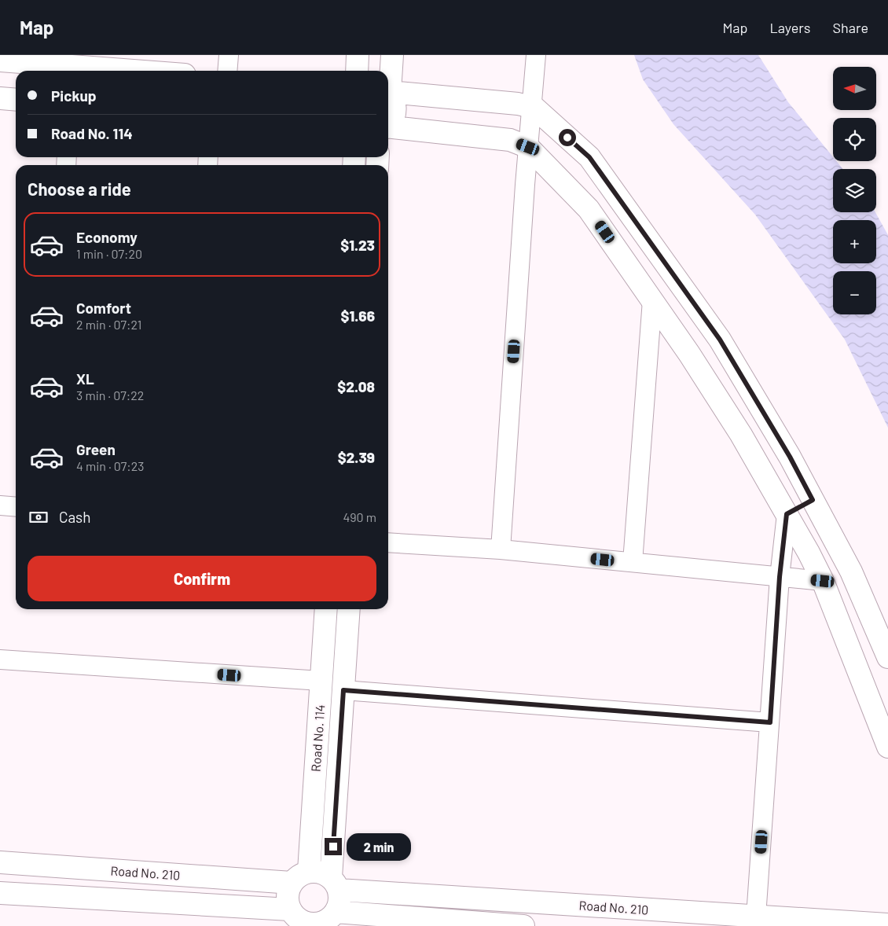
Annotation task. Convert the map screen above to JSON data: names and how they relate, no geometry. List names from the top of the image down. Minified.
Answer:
{"streets":{"street":["Road No. 114","Road No. 210"]},"crossings":[["Road No. 114","Road No. 210"]],"north":"left","page":{"header":"Map","nav":["Map","Layers","Share"],"map_buttons":["+","−"],"banner":["Pickup","Road No. 114"],"heading":"Choose a ride","list":[{"name":"Economy","note":"1 min · 07:20","value":"$1.23"},{"name":"Comfort","note":"2 min · 07:21","value":"$1.66"},{"name":"XL","note":"3 min · 07:22","value":"$2.08"},{"name":"Green","note":"4 min · 07:23","value":"$2.39"}],"pay":["Cash","490 m"],"buttons":"Confirm","bubble":"2 min"}}
